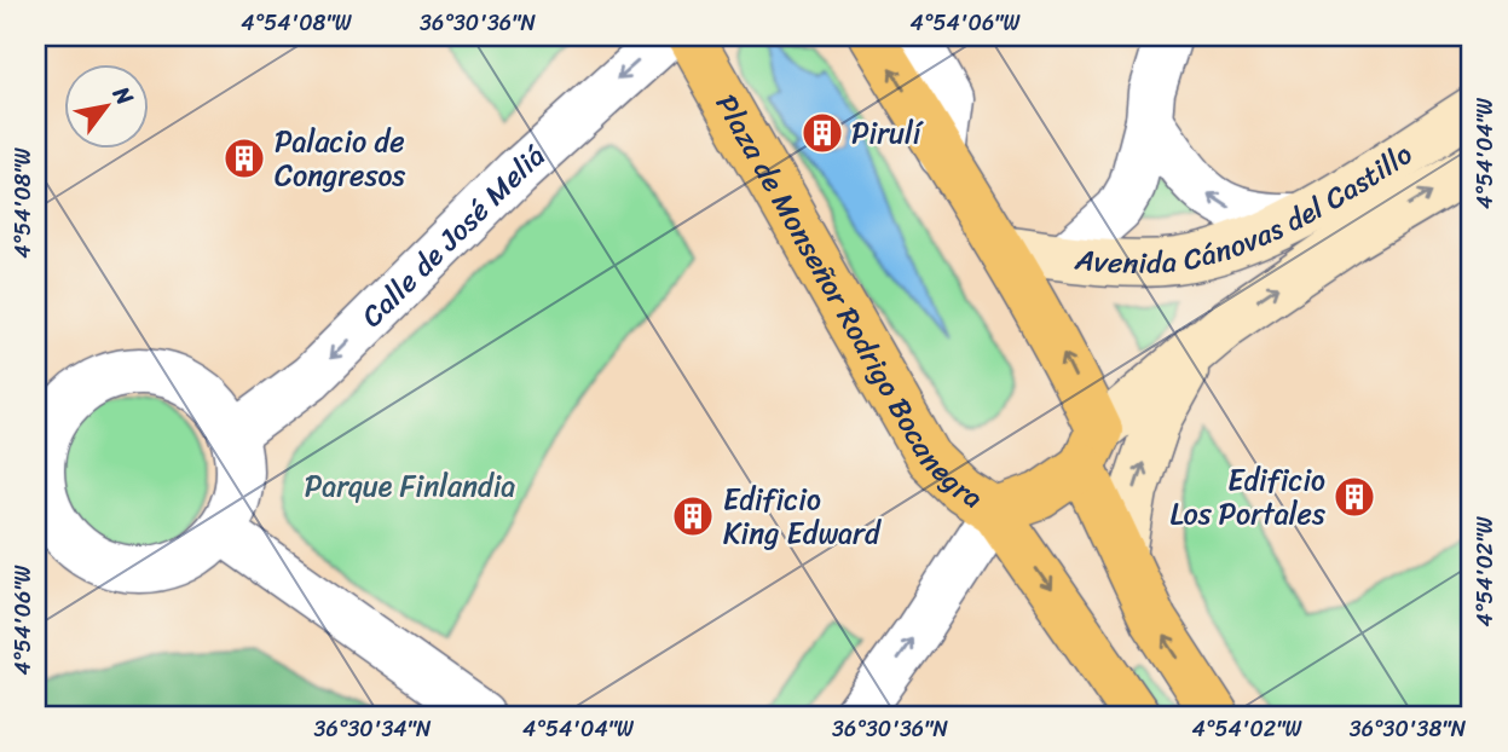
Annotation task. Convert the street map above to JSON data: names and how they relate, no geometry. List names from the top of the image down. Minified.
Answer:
{"streets":{"main road":["Avenida Cánovas del Castillo","Plaza de Monseñor Rodrigo Bocanegra"],"street":["Calle de José Meliá"]},"one_way":["Calle de José Meliá"],"parks":["Parque Finlandia"],"places":{"building":["Pirulí","Palacio de Congresos","Edificio Los Portales","Edificio King Edward"]},"north":"top right","coordinates":["4°54'08\"W","36°30'36\"N","4°54'06\"W","4°54'04\"W","4°54'02\"W","36°30'34\"N","36°30'38\"N"]}
